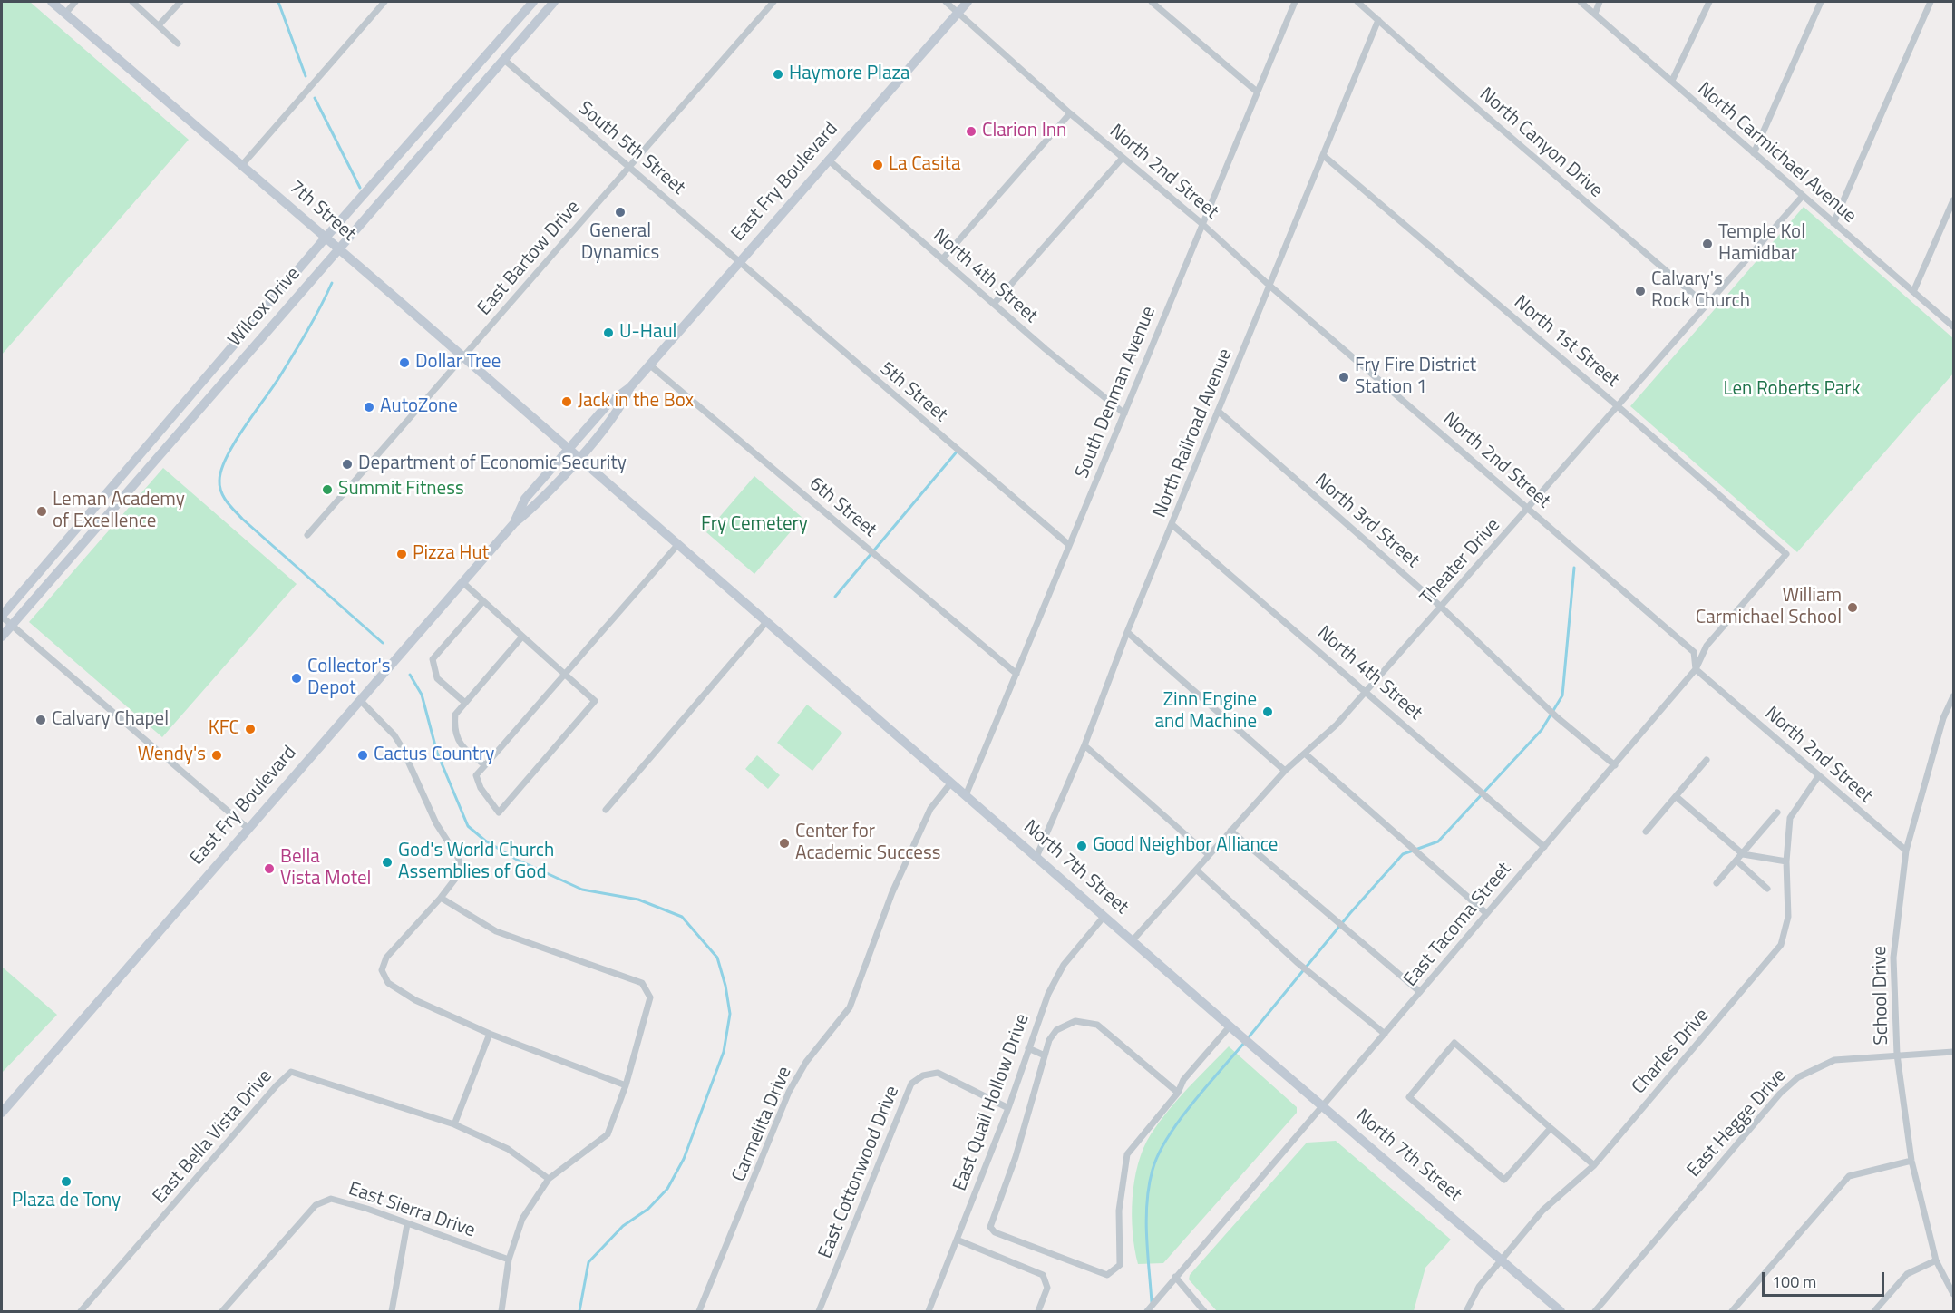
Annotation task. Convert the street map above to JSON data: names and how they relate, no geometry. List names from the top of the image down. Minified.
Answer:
{"streets":{"main road":["East Fry Boulevard","7th Street","Wilcox Drive","North 7th Street"],"street":["North Canyon Drive","South 5th Street","North Carmichael Avenue","North 2nd Street","East Bartow Drive","North 4th Street","North 1st Street","5th Street","South Denman Avenue","North Railroad Avenue","6th Street","North 3rd Street","Theater Drive","East Tacoma Street","School Drive","Charles Drive","East Quail Hollow Drive","East Hegge Drive","Carmelita Drive","East Bella Vista Drive","East Cottonwood Drive","East Sierra Drive"]},"crossings":[["North Canyon Drive","North Railroad Avenue"],["North Canyon Drive","Theater Drive"],["South 5th Street","East Fry Boulevard"],["South 5th Street","East Bartow Drive"],["South 5th Street","Wilcox Drive"],["South 5th Street","5th Street"],["North Carmichael Avenue","Theater Drive"],["North 2nd Street","East Fry Boulevard"],["North 2nd Street","South Denman Avenue"],["North 2nd Street","North Railroad Avenue"],["North 2nd Street","Theater Drive"],["North 2nd Street","East Tacoma Street"],["North 2nd Street","School Drive"],["North 2nd Street","Charles Drive"],["East Fry Boulevard","7th Street"],["East Fry Boulevard","North 4th Street"],["East Fry Boulevard","5th Street"],["East Fry Boulevard","6th Street"],["East Fry Boulevard","North 7th Street"],["7th Street","East Bartow Drive"],["7th Street","Wilcox Drive"],["7th Street","North 7th Street"],["North 4th Street","South Denman Avenue"],["North 4th Street","North Railroad Avenue"],["North 4th Street","Theater Drive"],["North 4th Street","East Tacoma Street"],["North 1st Street","North Railroad Avenue"],["North 1st Street","Theater Drive"],["North 1st Street","East Tacoma Street"],["5th Street","South Denman Avenue"],["South Denman Avenue","6th Street"],["South Denman Avenue","North 7th Street"],["North Railroad Avenue","North 3rd Street"],["North Railroad Avenue","North 7th Street"],["North 3rd Street","Theater Drive"],["North 3rd Street","East Tacoma Street"],["Theater Drive","North 7th Street"],["North 7th Street","East Tacoma Street"],["North 7th Street","Charles Drive"],["North 7th Street","East Quail Hollow Drive"],["North 7th Street","Carmelita Drive"],["School Drive","East Hegge Drive"],["East Quail Hollow Drive","East Cottonwood Drive"]],"parks":["Len Roberts Park","Fry Cemetery"],"places":["Haymore Plaza","Clarion Inn","La Casita","General Dynamics","Temple Kol Hamidbar","Calvary's Rock Church","U-Haul","Dollar Tree","Fry Fire District Station 1","Jack in the Box","AutoZone","Department of Economic Security","Summit Fitness","Leman Academy of Excellence","Pizza Hut","William Carmichael School","Collector's Depot","Zinn Engine and Machine","Calvary Chapel","KFC","Wendy's","Cactus Country","Center for Academic Success","Good Neighbor Alliance","God's World Church Assemblies of God","Bella Vista Motel","Plaza de Tony"],"scale_bar":"100 m"}
